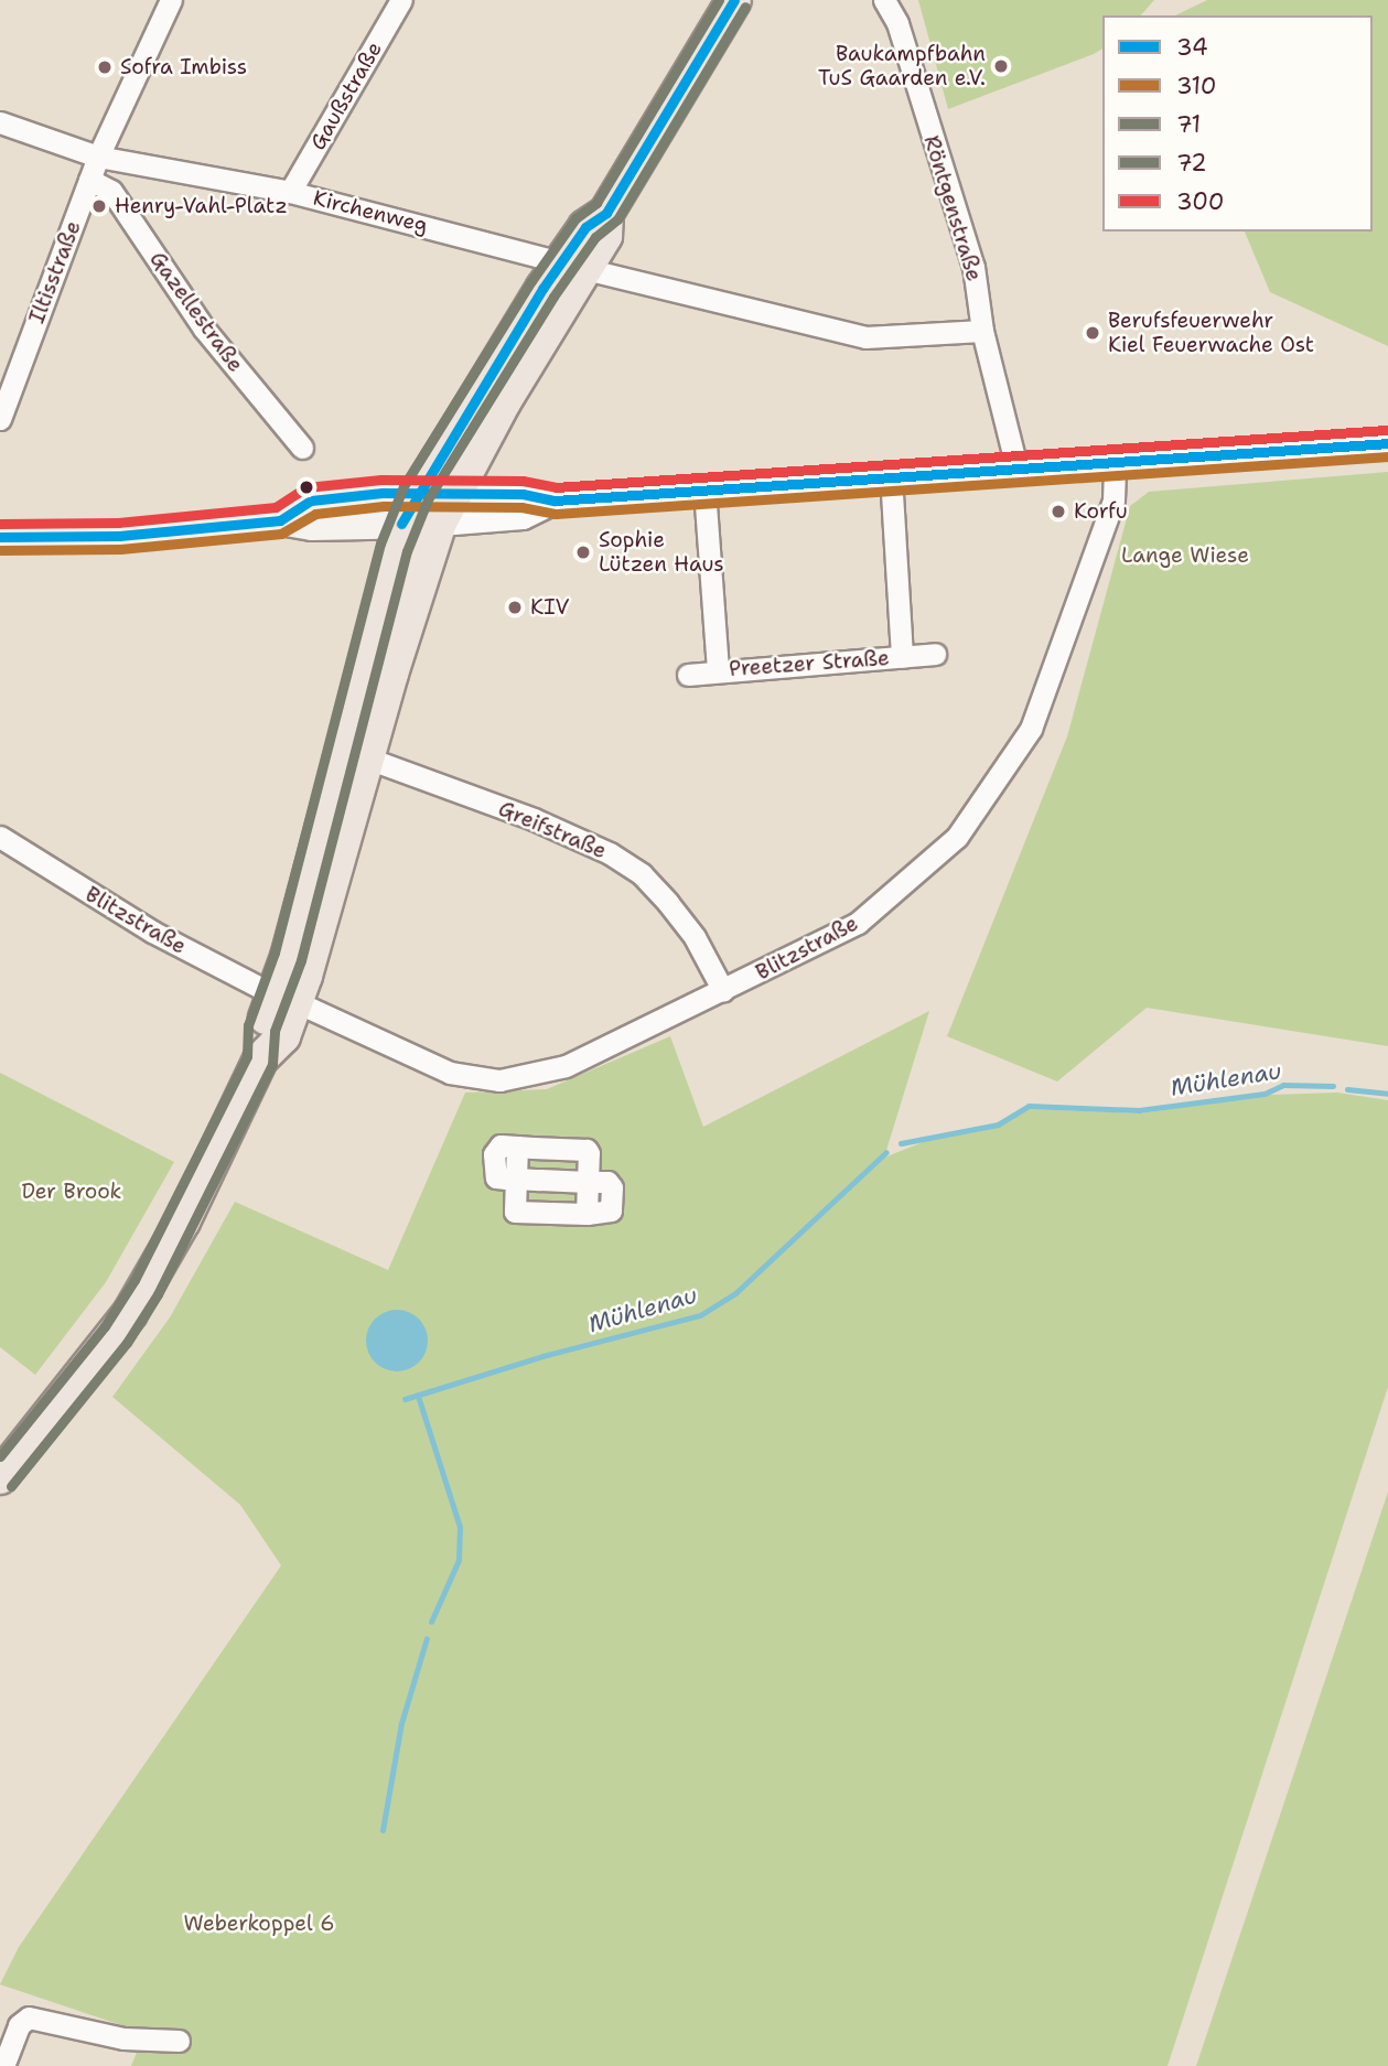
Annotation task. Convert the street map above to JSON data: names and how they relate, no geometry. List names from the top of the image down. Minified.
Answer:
{"streets":{"street":["Gaußstraße","Röntgenstraße","Kirchenweg","Iltisstraße","Gazellestraße","Preetzer Straße","Greifstraße","Blitzstraße"]},"crossings":[["Gaußstraße","Kirchenweg"],["Röntgenstraße","Kirchenweg"],["Kirchenweg","Iltisstraße"],["Iltisstraße","Gazellestraße"],["Greifstraße","Blitzstraße"]],"water":["Mühlenau"],"parks":["Lange Wiese","Der Brook","Weberkoppel 6"],"places":["Baukampfbahn TuS Gaarden e.V.","Sofra Imbiss","Henry-Vahl-Platz","Berufsfeuerwehr Kiel Feuerwache Ost","Korfu","Sophie Lützen Haus","KIV"],"lines":["transit line 34","transit line 72","transit line 71","transit line 300","transit line 310"],"legend":["34","310","71","72","300"]}
